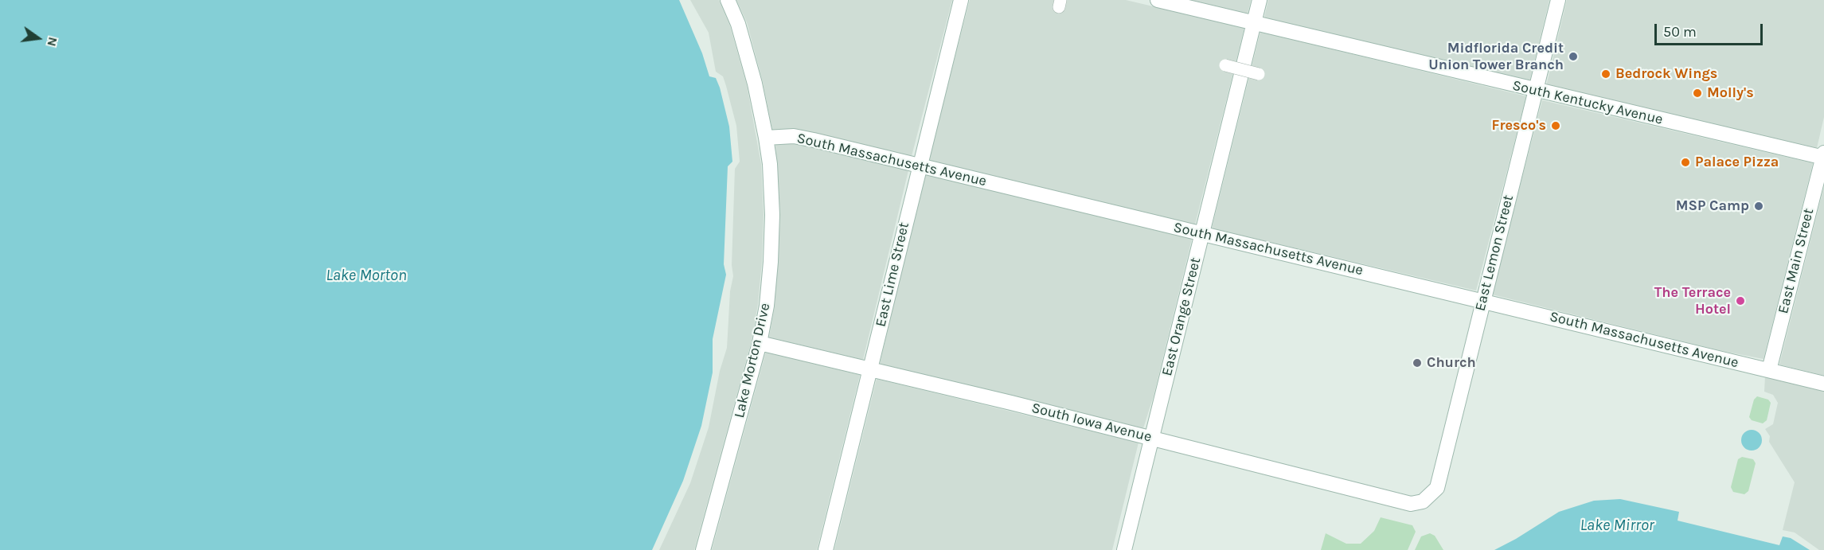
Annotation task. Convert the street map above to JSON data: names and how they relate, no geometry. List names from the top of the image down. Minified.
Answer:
{"streets":{"street":["South Kentucky Avenue","South Massachusetts Avenue","East Lemon Street","East Main Street","East Lime Street","East Orange Street","Lake Morton Drive","South Iowa Avenue"]},"crossings":[["South Kentucky Avenue","East Lemon Street"],["South Kentucky Avenue","East Main Street"],["South Kentucky Avenue","East Orange Street"],["South Massachusetts Avenue","East Lemon Street"],["South Massachusetts Avenue","East Main Street"],["South Massachusetts Avenue","East Lime Street"],["South Massachusetts Avenue","East Orange Street"],["South Massachusetts Avenue","Lake Morton Drive"],["East Lemon Street","South Iowa Avenue"],["East Lime Street","South Iowa Avenue"],["East Orange Street","South Iowa Avenue"],["Lake Morton Drive","South Iowa Avenue"]],"water":["Lake Morton","Lake Mirror"],"places":["Midflorida Credit Union Tower Branch","Bedrock Wings","Molly's","Fresco's","Palace Pizza","MSP Camp","The Terrace Hotel","Church"],"scale_bar":"50 m","north":"right"}
